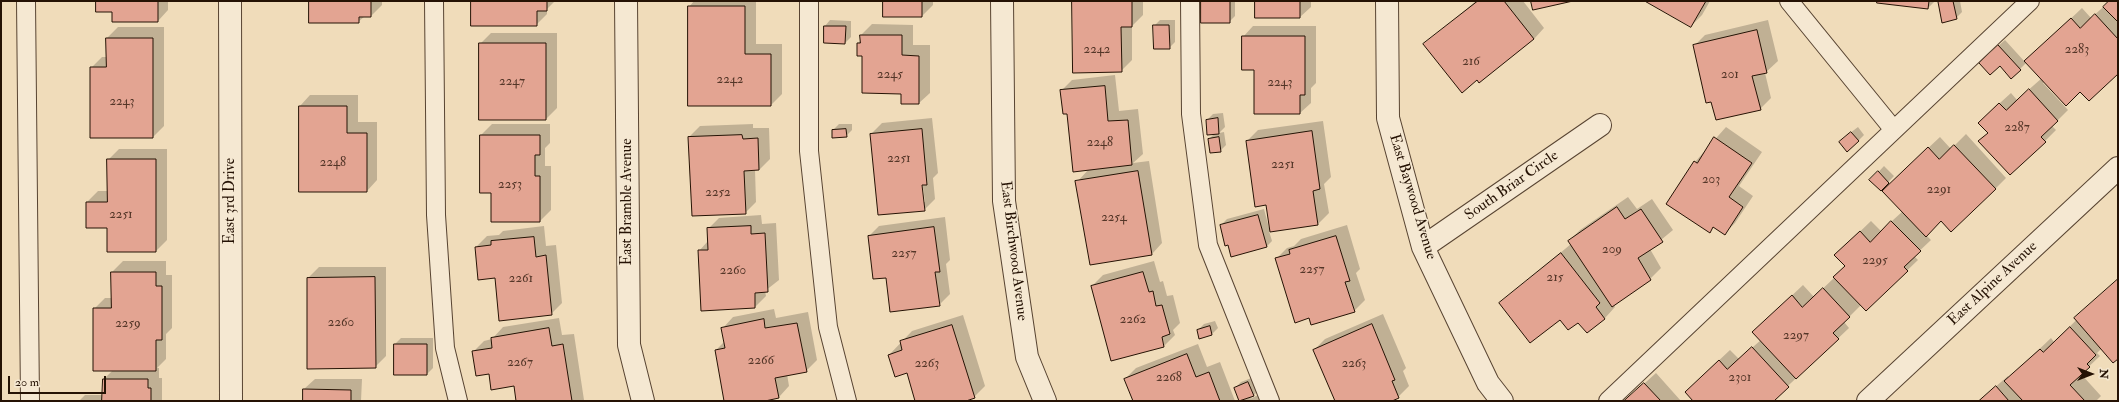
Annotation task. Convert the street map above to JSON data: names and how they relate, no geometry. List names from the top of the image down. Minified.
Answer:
{"streets":{"street":["South Briar Circle","East Baywood Avenue","East 3rd Drive","East Bramble Avenue","East Birchwood Avenue","East Alpine Avenue"]},"crossings":[["South Briar Circle","East Baywood Avenue"]],"house_numbers":["2242","2283","216","2245","201","2242","2247","2243","2243","2287","2248","2251","2248","2251","203","2253","2291","2252","2251","2254","209","2257","2295","2257","2260","215","2261","2262","2260","2259","2297","2266","2267","2263","2263","2268","2301"],"scale_bar":"20 m","north":"right"}
